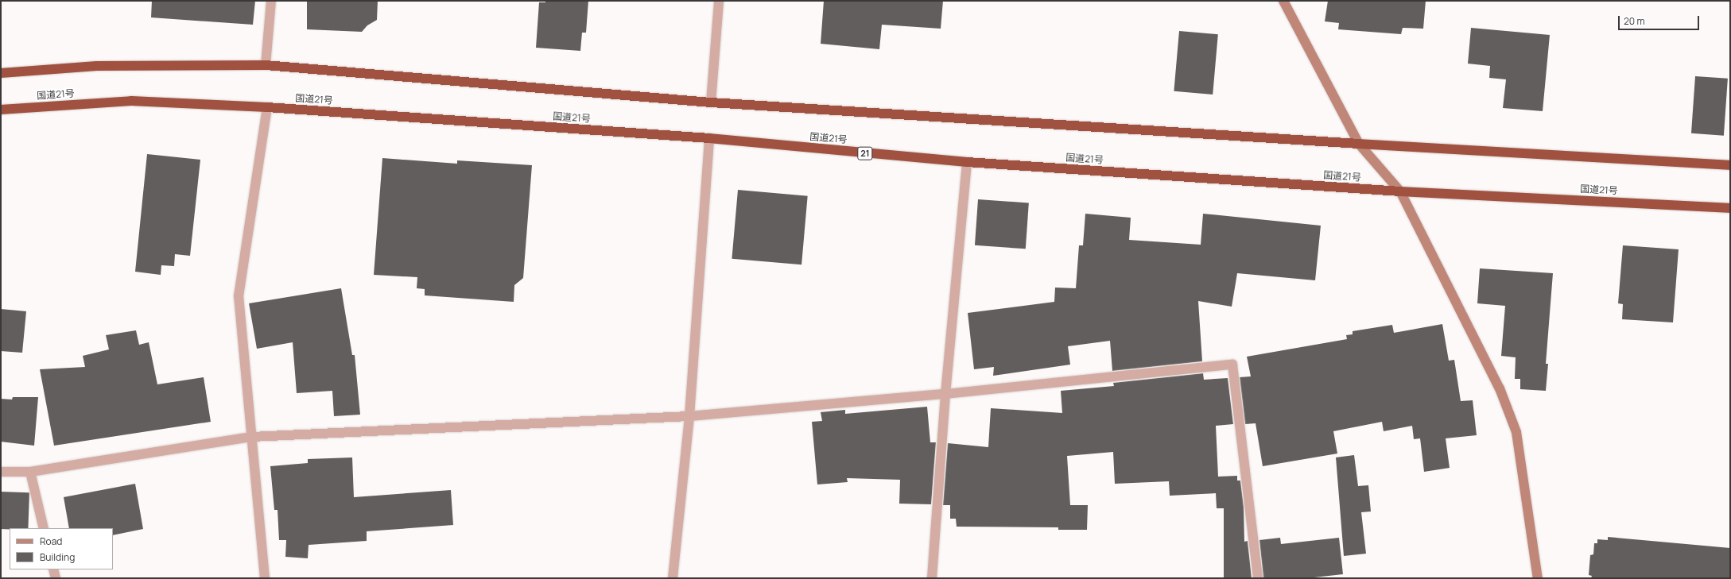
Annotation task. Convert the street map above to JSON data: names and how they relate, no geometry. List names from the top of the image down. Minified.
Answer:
{"streets":{"highway":["国道21号","21"]},"legend":["Road","Building"],"scale_bar":"20 m"}
